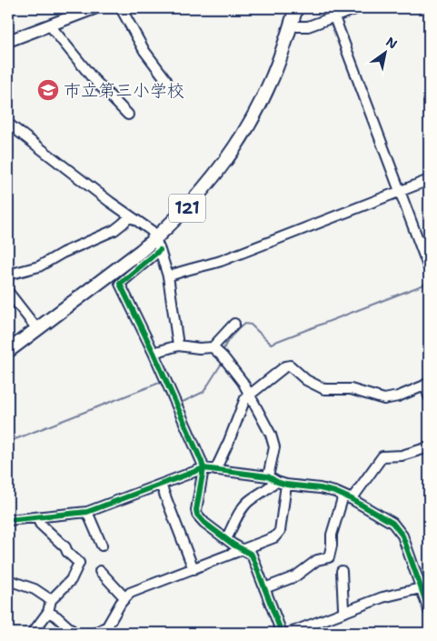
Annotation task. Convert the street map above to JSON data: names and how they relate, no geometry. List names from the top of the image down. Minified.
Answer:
{"streets":{"highway":["121"]},"places":{"school or university":["市立第三小学校"]},"north":"top right"}
